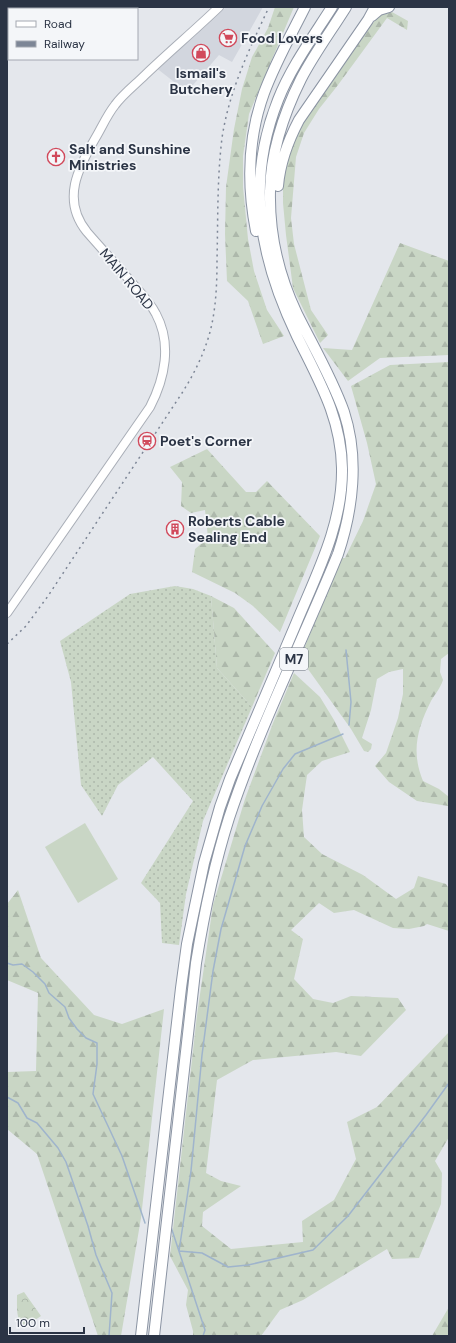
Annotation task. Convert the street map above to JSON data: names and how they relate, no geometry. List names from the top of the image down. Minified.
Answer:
{"streets":{"highway":["M7"],"main road":["MAIN ROAD"]},"places":{"supermarket":["Food Lovers"],"shop":["Ismail's Butchery"],"church":["Salt and Sunshine Ministries"],"station":["Poet's Corner"],"building":["Roberts Cable Sealing End"]},"legend":["Road","Railway"],"scale_bar":"100 m"}
